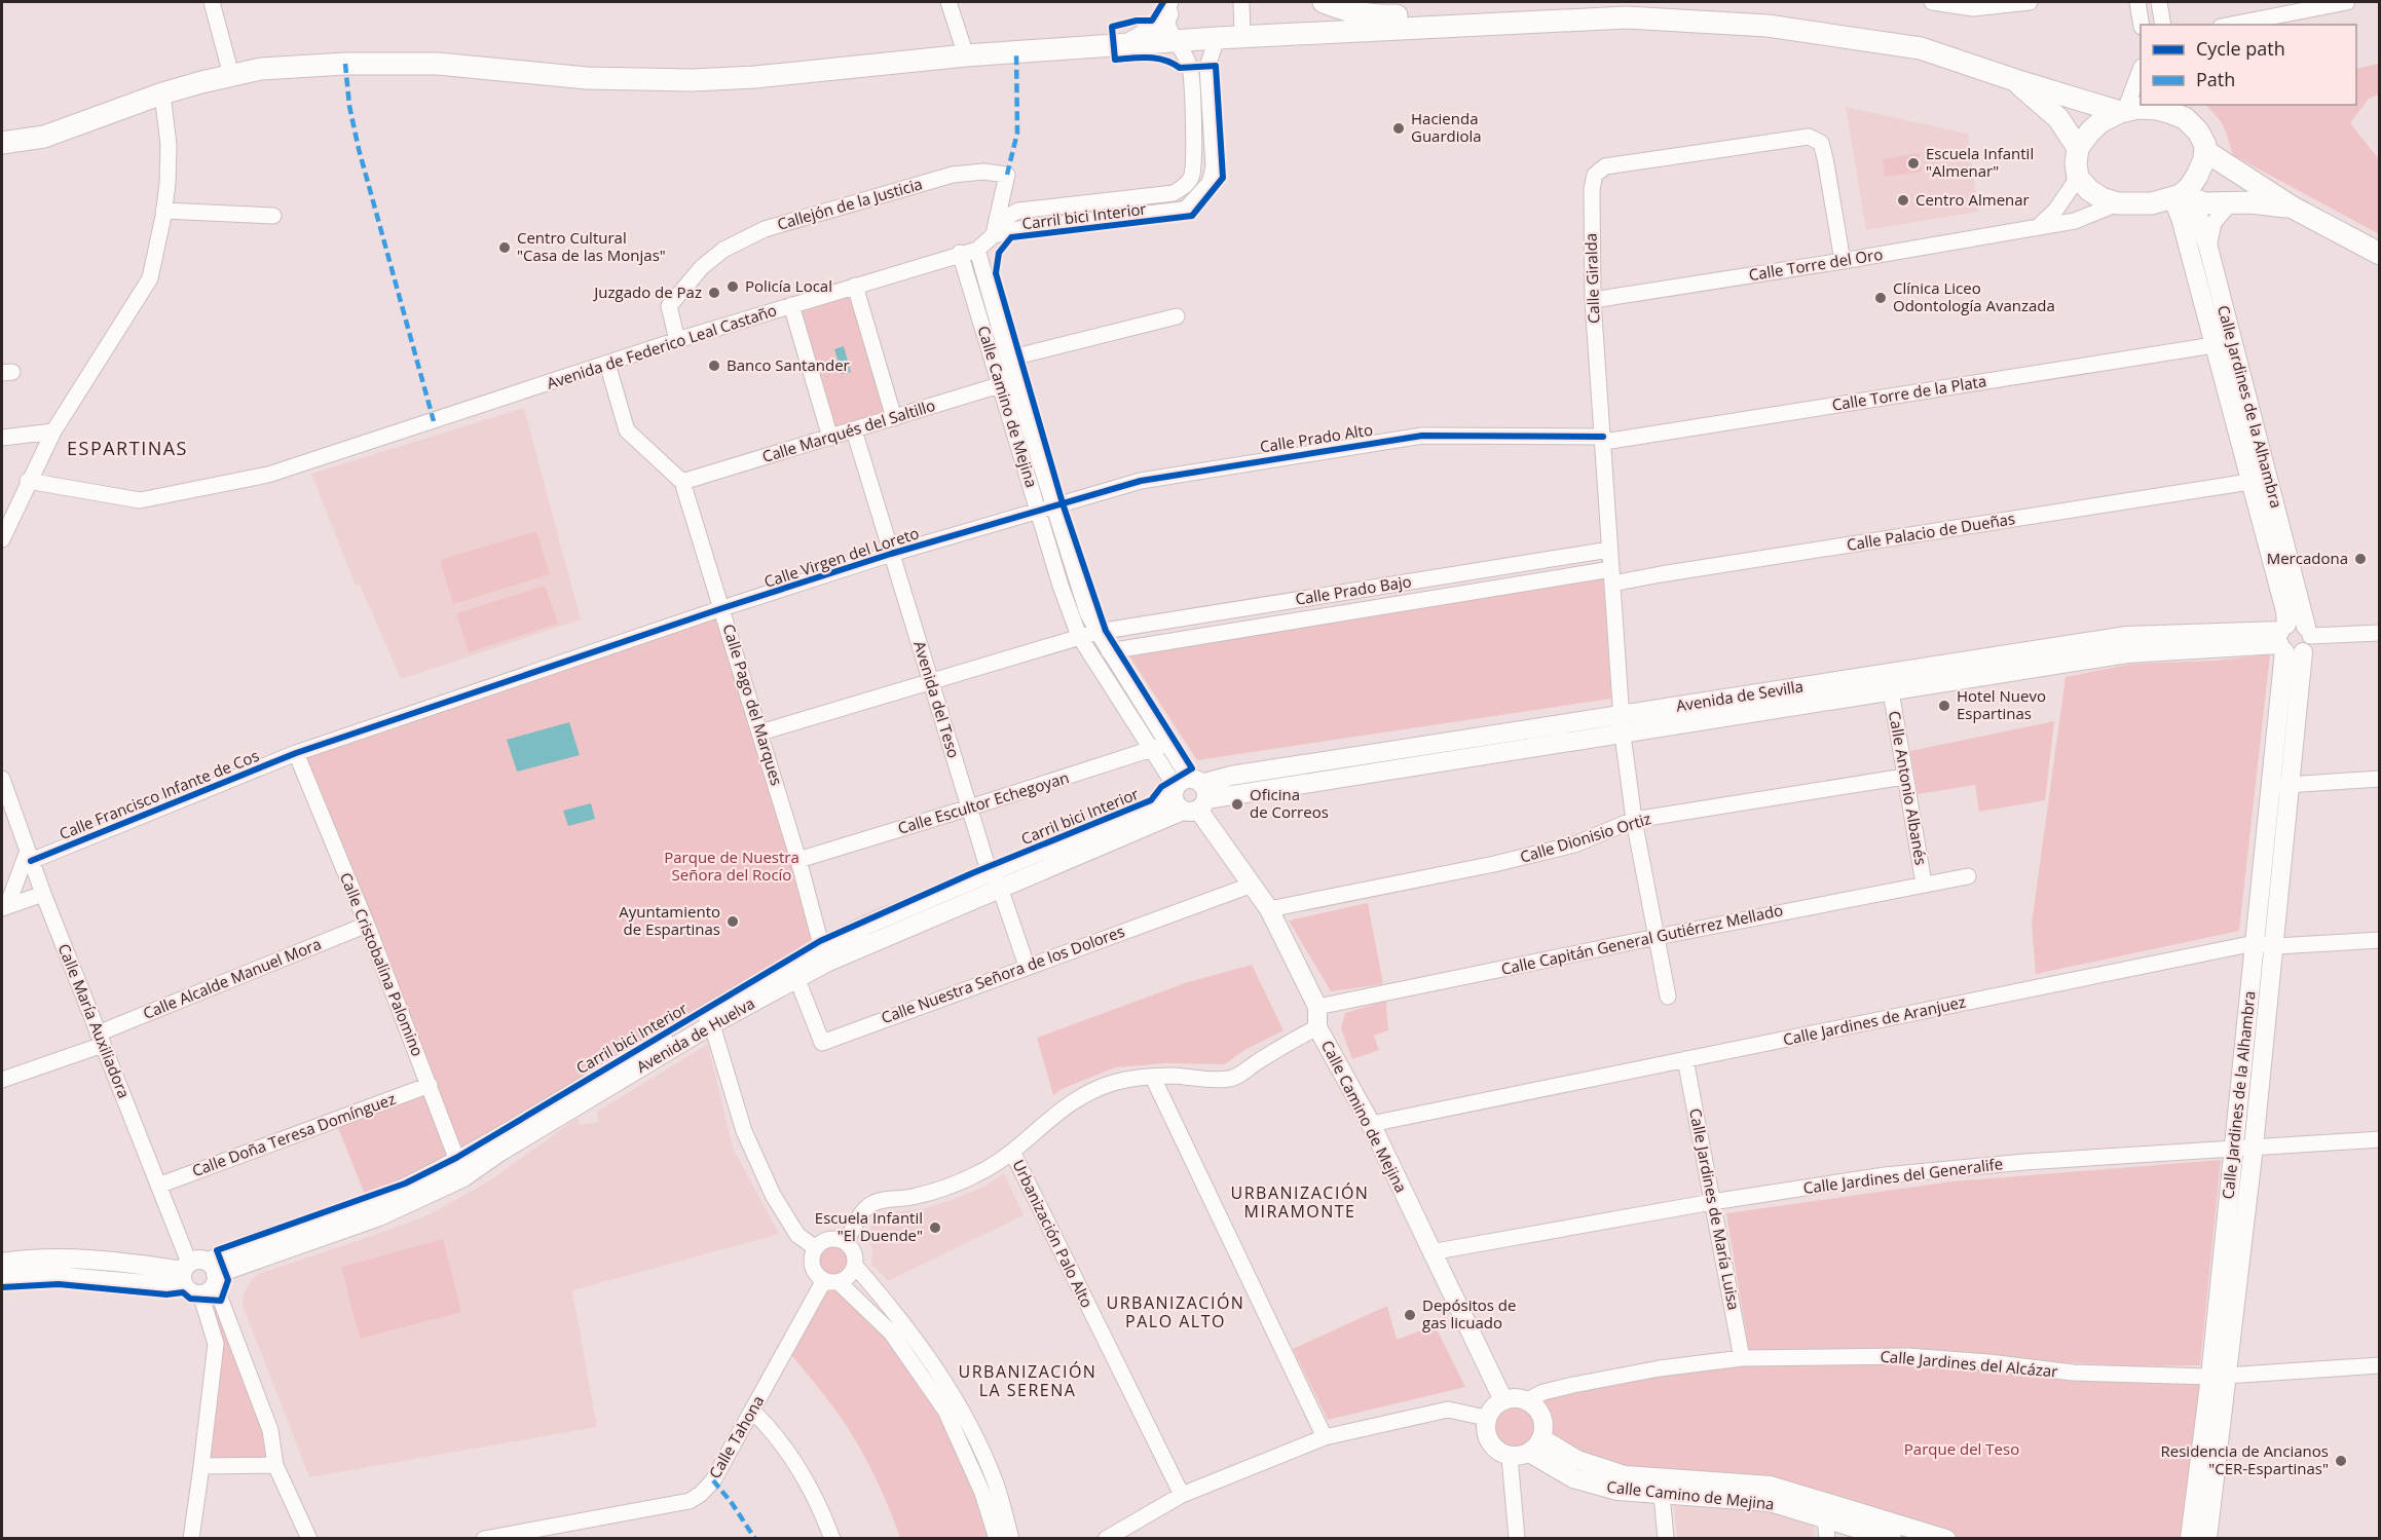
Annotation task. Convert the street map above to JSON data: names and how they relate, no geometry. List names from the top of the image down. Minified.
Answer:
{"streets":{"street":["Callejón de la Justicia","Calle Torre del Oro","Calle Giralda","Avenida de Federico Leal Castaño","Calle Torre de la Plata","Calle Camino de Mejina","Calle Jardines de la Alhambra","Calle Marqués del Saltillo","Calle Prado Alto","Calle Palacio de Dueñas","Calle Virgen del Loreto","Calle Prado Bajo","Avenida de Sevilla","Avenida del Teso","Calle Pago del Marques","Calle Antonio Albanés","Calle Francisco Infante de Cos","Calle Escultor Echegoyan","Calle Dionisio Ortiz","Calle Capitán General Gutiérrez Mellado","Calle Cristobalina Palomino","Calle Nuestra Señora de los Dolores","Calle Alcalde Manuel Mora","Calle María Auxiliadora","Calle Jardines de Aranjuez","Avenida de Huelva","Calle Doña Teresa Domínguez","Calle Jardines del Generalife","Calle Jardines de María Luisa","Urbanización Palo Alto","Calle Jardines del Alcázar","Calle Tahona"],"cycle path":["Carril bici Interior"]},"crossings":[["Callejón de la Justicia","Avenida de Federico Leal Castaño"],["Calle Torre del Oro","Calle Giralda"],["Calle Torre del Oro","Calle Jardines de la Alhambra"],["Calle Giralda","Calle Torre de la Plata"],["Calle Giralda","Calle Prado Alto"],["Calle Giralda","Calle Palacio de Dueñas"],["Calle Giralda","Calle Prado Bajo"],["Calle Giralda","Avenida de Sevilla"],["Calle Giralda","Calle Dionisio Ortiz"],["Calle Giralda","Calle Capitán General Gutiérrez Mellado"],["Avenida de Federico Leal Castaño","Calle Camino de Mejina"],["Avenida de Federico Leal Castaño","Calle Pago del Marques"],["Calle Torre de la Plata","Calle Jardines de la Alhambra"],["Calle Torre de la Plata","Calle Prado Alto"],["Calle Camino de Mejina","Calle Marqués del Saltillo"],["Calle Camino de Mejina","Calle Prado Alto"],["Calle Camino de Mejina","Calle Virgen del Loreto"],["Calle Camino de Mejina","Calle Prado Bajo"],["Calle Camino de Mejina","Avenida de Sevilla"],["Calle Camino de Mejina","Calle Escultor Echegoyan"],["Calle Camino de Mejina","Calle Dionisio Ortiz"],["Calle Camino de Mejina","Calle Capitán General Gutiérrez Mellado"],["Calle Camino de Mejina","Calle Nuestra Señora de los Dolores"],["Calle Camino de Mejina","Calle Jardines de Aranjuez"],["Calle Camino de Mejina","Avenida de Huelva"],["Calle Camino de Mejina","Calle Jardines del Generalife"],["Calle Camino de Mejina","Calle Jardines del Alcázar"],["Calle Jardines de la Alhambra","Calle Palacio de Dueñas"],["Calle Jardines de la Alhambra","Avenida de Sevilla"],["Calle Jardines de la Alhambra","Calle Jardines de Aranjuez"],["Calle Jardines de la Alhambra","Calle Jardines del Generalife"],["Calle Jardines de la Alhambra","Calle Jardines del Alcázar"],["Calle Marqués del Saltillo","Avenida del Teso"],["Calle Marqués del Saltillo","Calle Pago del Marques"],["Calle Prado Alto","Calle Virgen del Loreto"],["Calle Palacio de Dueñas","Calle Prado Bajo"],["Calle Virgen del Loreto","Avenida del Teso"],["Calle Virgen del Loreto","Calle Pago del Marques"],["Calle Virgen del Loreto","Calle Francisco Infante de Cos"],["Calle Virgen del Loreto","Calle Cristobalina Palomino"],["Calle Prado Bajo","Avenida del Teso"],["Calle Prado Bajo","Calle Pago del Marques"],["Avenida de Sevilla","Calle Antonio Albanés"],["Avenida de Sevilla","Avenida de Huelva"],["Avenida del Teso","Calle Escultor Echegoyan"],["Avenida del Teso","Calle Nuestra Señora de los Dolores"],["Avenida del Teso","Avenida de Huelva"],["Calle Pago del Marques","Calle Escultor Echegoyan"],["Calle Pago del Marques","Avenida de Huelva"],["Calle Antonio Albanés","Calle Dionisio Ortiz"],["Calle Antonio Albanés","Calle Capitán General Gutiérrez Mellado"],["Calle Francisco Infante de Cos","Calle Cristobalina Palomino"],["Calle Francisco Infante de Cos","Calle María Auxiliadora"],["Calle Cristobalina Palomino","Calle Alcalde Manuel Mora"],["Calle Cristobalina Palomino","Avenida de Huelva"],["Calle Cristobalina Palomino","Calle Doña Teresa Domínguez"],["Calle Nuestra Señora de los Dolores","Avenida de Huelva"],["Calle Alcalde Manuel Mora","Calle María Auxiliadora"],["Calle María Auxiliadora","Avenida de Huelva"],["Calle María Auxiliadora","Calle Doña Teresa Domínguez"],["Calle Jardines de Aranjuez","Calle Jardines de María Luisa"],["Calle Jardines del Generalife","Calle Jardines de María Luisa"],["Calle Jardines de María Luisa","Calle Jardines del Alcázar"]],"districts":["ESPARTINAS","URBANIZACIÓN MIRAMONTE","URBANIZACIÓN PALO ALTO","URBANIZACIÓN LA SERENA"],"parks":["Parque de Nuestra Señora del Rocío","Parque del Teso"],"places":["Hacienda Guardiola","Escuela Infantil \"Almenar\"","Centro Almenar","Centro Cultural \"Casa de las Monjas\"","Policía Local","Juzgado de Paz","Clínica Liceo Odontología Avanzada","Banco Santander","Mercadona","Hotel Nuevo Espartinas","Oficina de Correos","Ayuntamiento de Espartinas","Escuela Infantil \"El Duende\"","Depósitos de gas licuado","Residencia de Ancianos \"CER-Espartinas\""],"legend":["Cycle path","Path"]}
